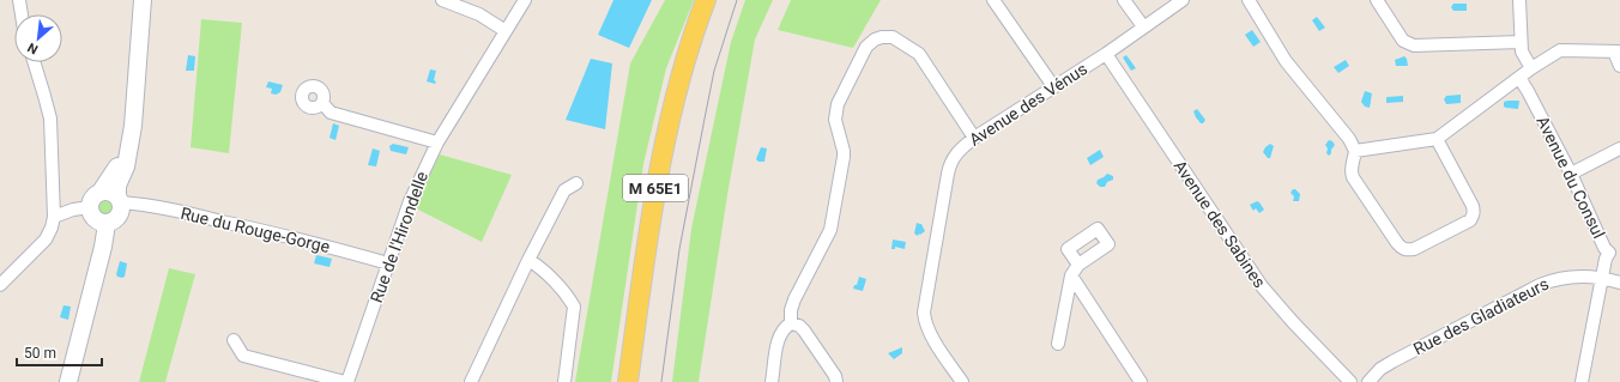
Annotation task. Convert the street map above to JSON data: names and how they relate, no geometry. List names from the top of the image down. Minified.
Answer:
{"streets":{"main road":["M 65E1"],"street":["Avenue des Vénus","Avenue du Consul","Avenue des Sabines","Rue du Rouge-Gorge","Rue de l'Hirondelle","Rue des Gladiateurs"]},"crossings":[["Avenue des Vénus","Avenue des Sabines"],["Avenue du Consul","Rue des Gladiateurs"],["Rue du Rouge-Gorge","Rue de l'Hirondelle"]],"scale_bar":"50 m","north":"bottom left"}
